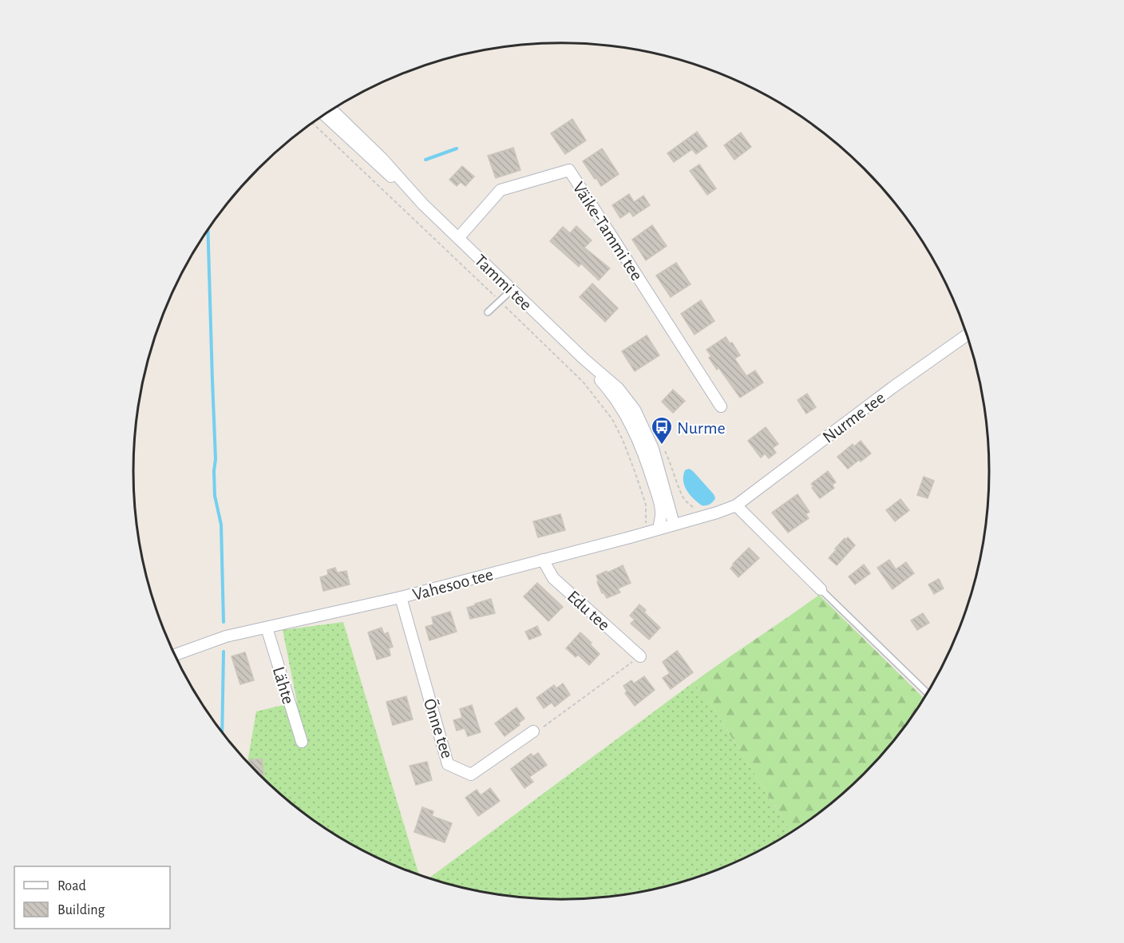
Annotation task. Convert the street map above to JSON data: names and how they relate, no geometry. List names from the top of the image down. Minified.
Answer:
{"streets":{"street":["Väike-Tammi tee","Tammi tee","Nurme tee","Vahesoo tee","Edu tee","Lähte","Õnne tee"]},"crossings":[["Väike-Tammi tee","Tammi tee"],["Tammi tee","Vahesoo tee"],["Nurme tee","Vahesoo tee"],["Vahesoo tee","Edu tee"],["Vahesoo tee","Lähte"],["Vahesoo tee","Õnne tee"]],"places":{"bus stop":["Nurme"]},"legend":["Road","Building"]}
